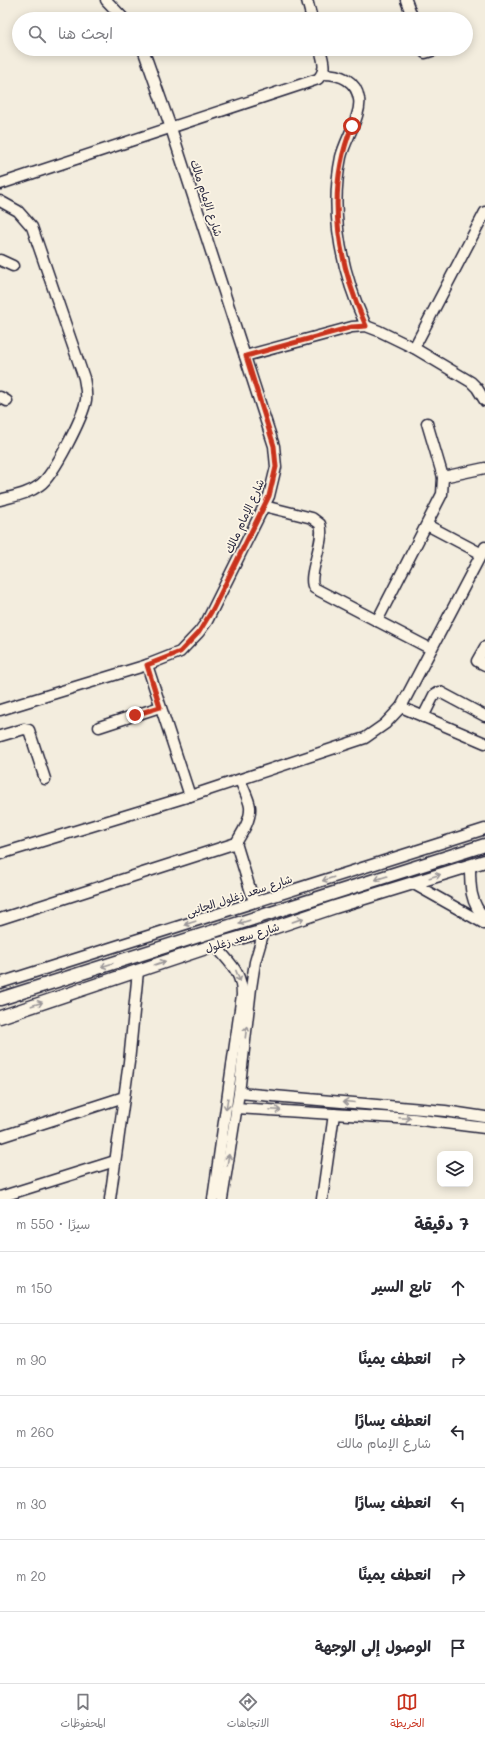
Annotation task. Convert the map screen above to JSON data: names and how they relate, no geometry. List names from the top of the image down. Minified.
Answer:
{"streets":{"main road":["شارع سعد زغلول"],"street":["شارع الإمام مالك","شارع سعد زغلول الجانبى"]},"page":{"search":"ابحث هنا","heading":["7 دقيقة","سيرًا · 550 m"],"list":[["تابع السير","150 m"],["انعطف يمينًا","90 m"],["انعطف يسارًا","شارع الإمام مالك","260 m"],["انعطف يسارًا","30 m"],["انعطف يمينًا","20 m"],"الوصول إلى الوجهة"],"nav":["الخريطة","الاتجاهات","المحفوظات"]}}
